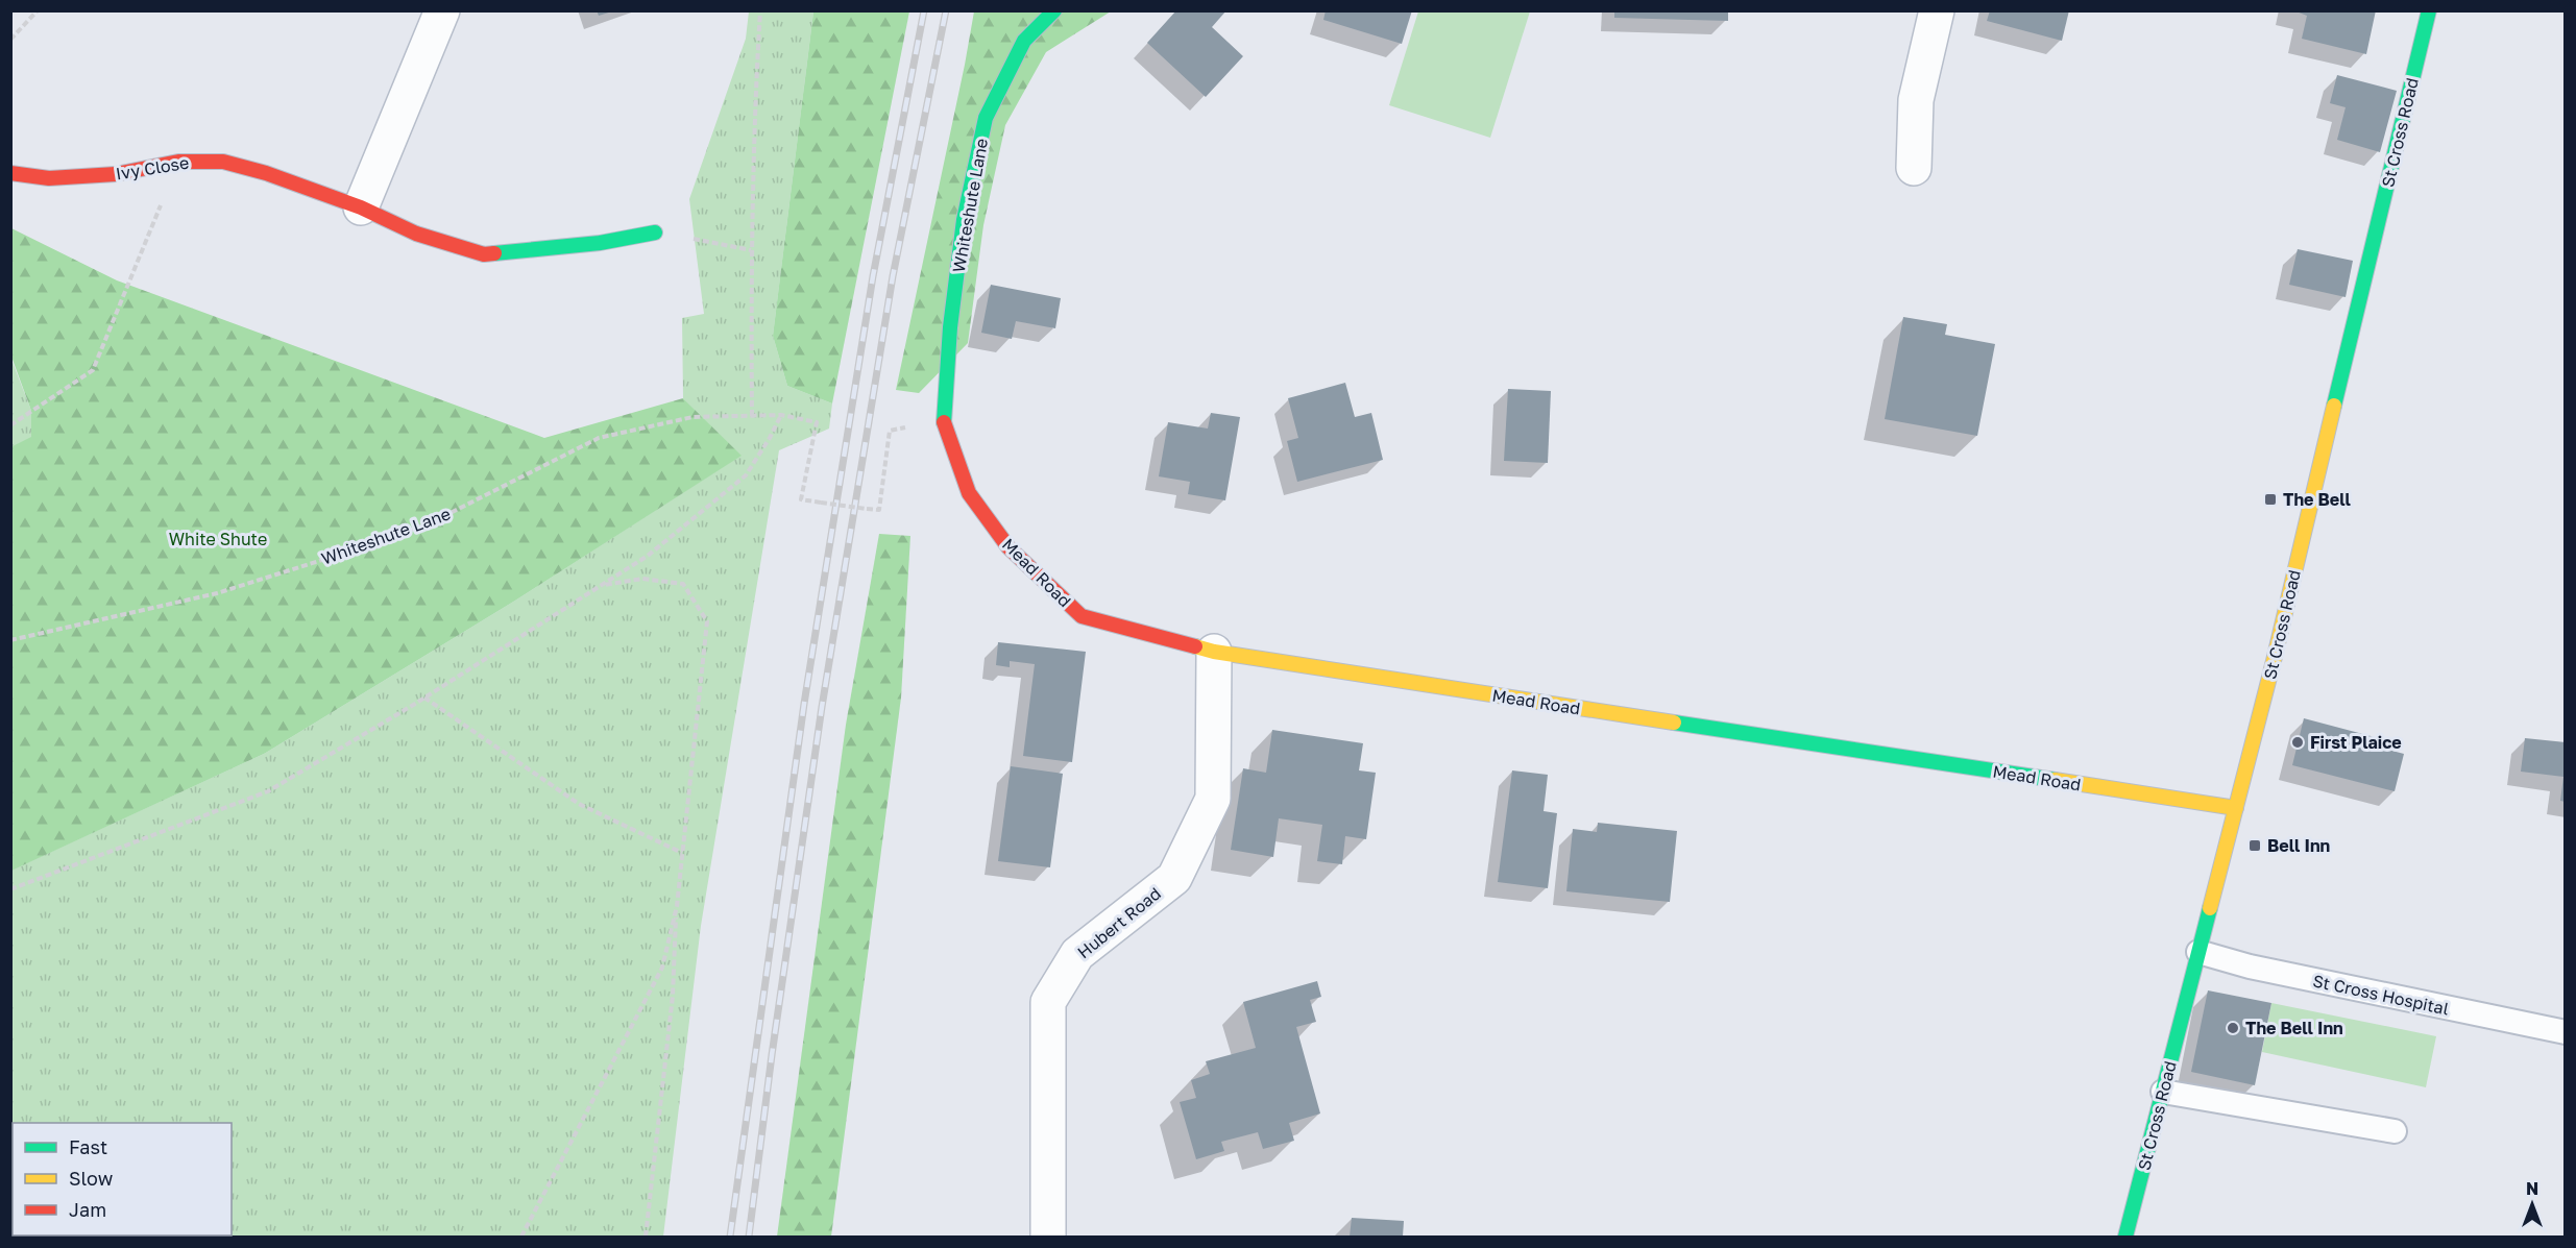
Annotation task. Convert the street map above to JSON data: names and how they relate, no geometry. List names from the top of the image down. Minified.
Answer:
{"streets":{"street":["St Cross Road","Ivy Close","Whiteshute Lane","Mead Road","Hubert Road"],"lane":["St Cross Hospital"]},"crossings":[["St Cross Road","Mead Road"],["St Cross Road","St Cross Hospital"],["Whiteshute Lane","Mead Road"],["Mead Road","Hubert Road"]],"parks":["White Shute"],"places":{"transit":["The Bell","Bell Inn"],"other":["First Plaice","The Bell Inn"]},"legend":["Fast","Slow","Jam"],"north":"top"}
